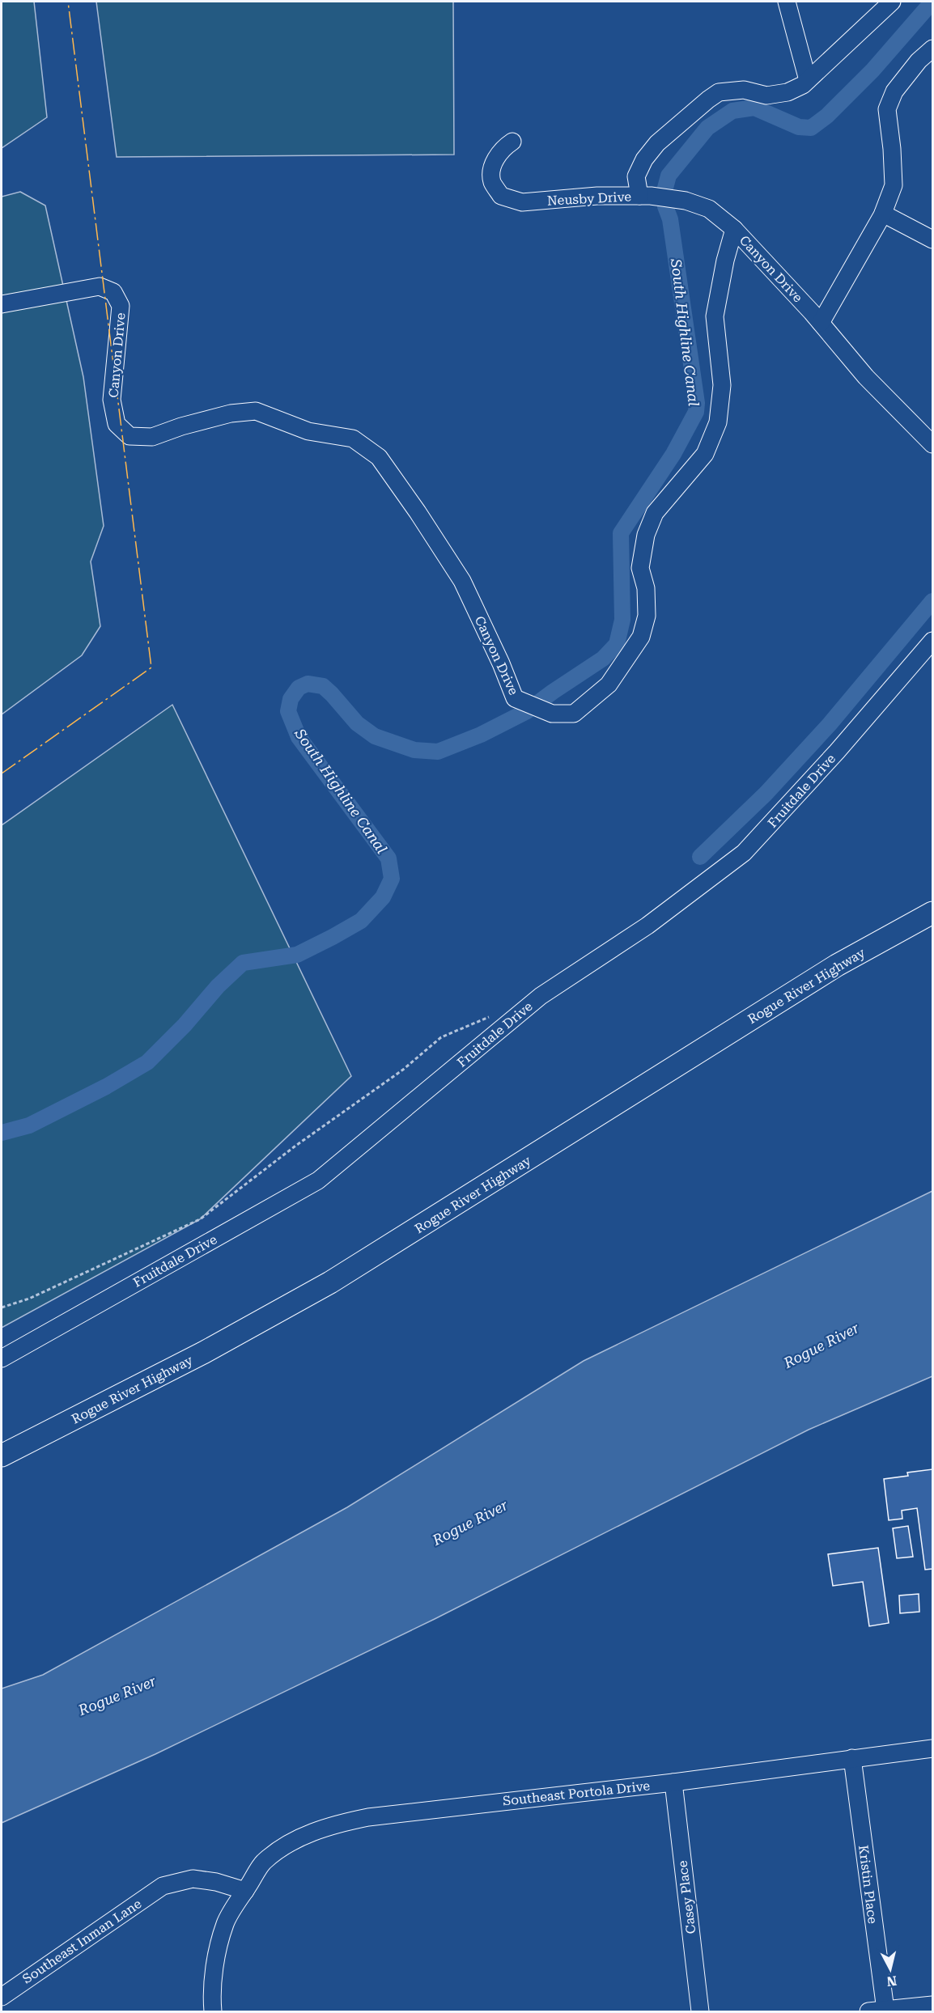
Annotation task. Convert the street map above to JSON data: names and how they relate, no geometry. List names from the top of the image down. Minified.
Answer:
{"streets":{"main road":["Rogue River Highway"],"street":["Neusby Drive","Canyon Drive","Fruitdale Drive","Southeast Portola Drive","Kristin Place","Casey Place","Southeast Inman Lane"]},"crossings":[["Neusby Drive","Canyon Drive"],["Southeast Portola Drive","Kristin Place"],["Southeast Portola Drive","Casey Place"],["Southeast Portola Drive","Southeast Inman Lane"]],"water":["South Highline Canal","Rogue River"],"north":"bottom"}
